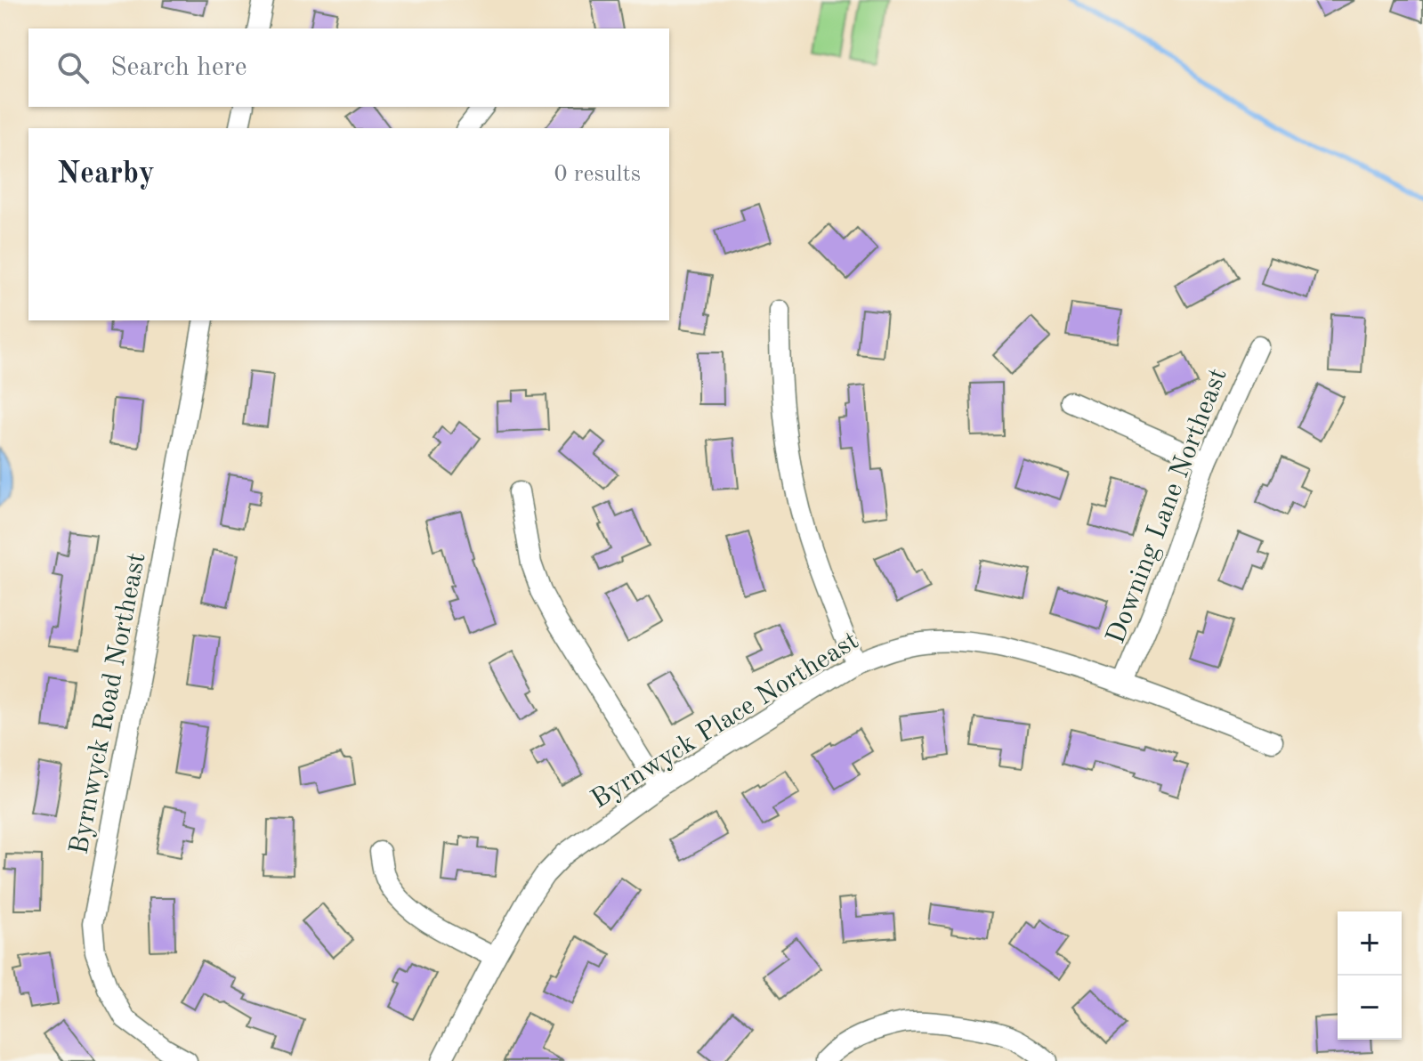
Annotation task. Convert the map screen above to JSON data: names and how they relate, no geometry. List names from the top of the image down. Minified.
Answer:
{"streets":{"street":["Downing Lane Northeast","Byrnwyck Road Northeast","Byrnwyck Place Northeast"]},"crossings":[["Downing Lane Northeast","Byrnwyck Place Northeast"]],"page":{"search":"Search here","heading":["Nearby","0 results"],"map_buttons":["+","−"]}}
